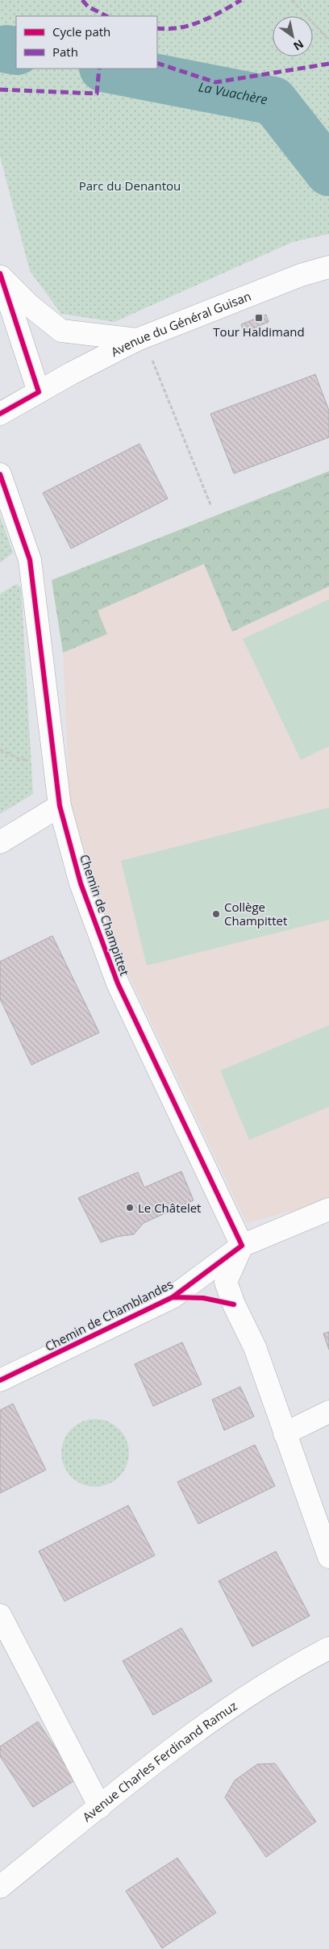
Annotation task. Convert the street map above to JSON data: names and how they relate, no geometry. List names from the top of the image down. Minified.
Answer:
{"streets":{"street":["Avenue du Général Guisan","Chemin de Champittet","Chemin de Chamblandes","Avenue Charles Ferdinand Ramuz"]},"crossings":[["Chemin de Champittet","Chemin de Chamblandes"]],"water":["La Vuachère"],"parks":["Parc du Denantou"],"places":{"transit":["Tour Haldimand"],"other":["Collège Champittet","Le Châtelet"]},"legend":["Cycle path","Path"],"north":"bottom right"}
